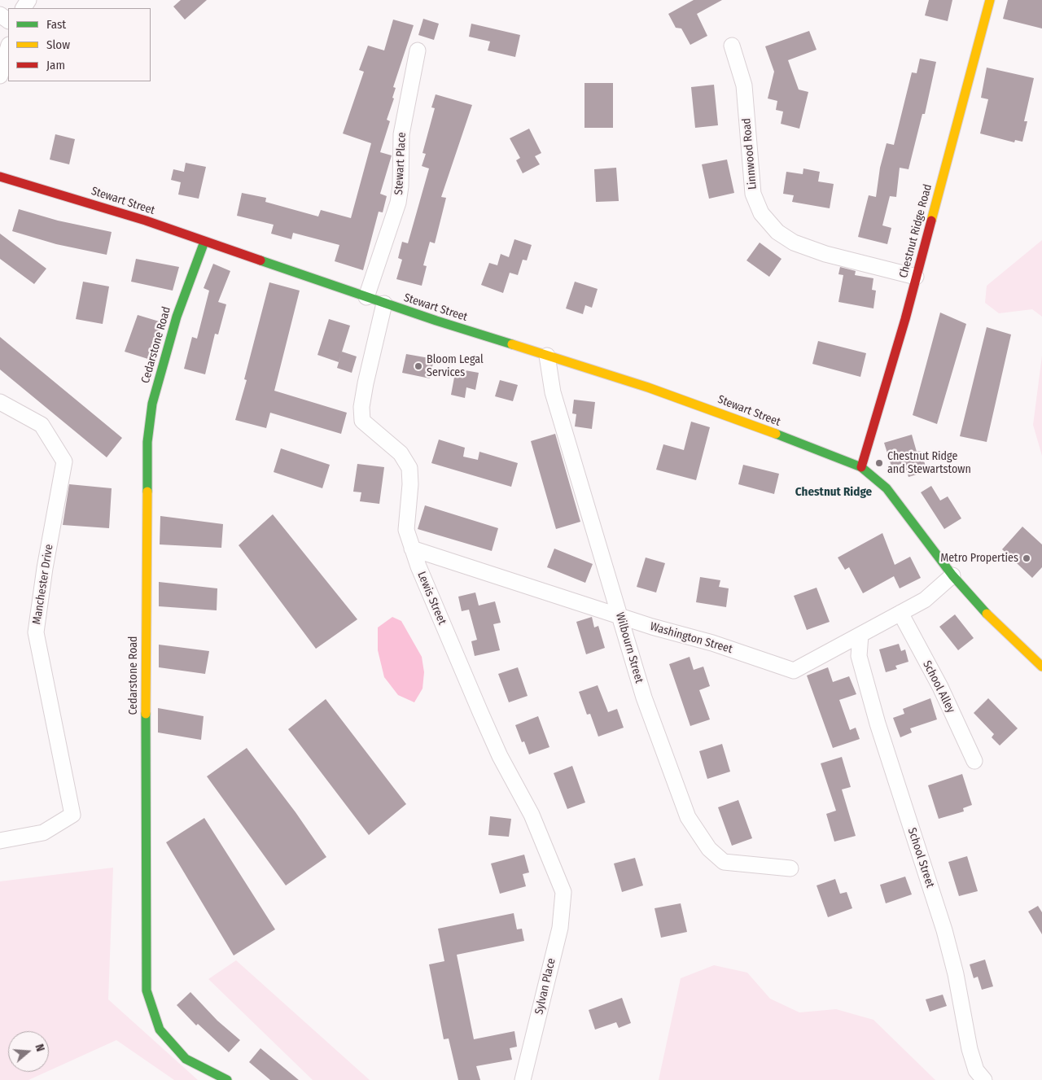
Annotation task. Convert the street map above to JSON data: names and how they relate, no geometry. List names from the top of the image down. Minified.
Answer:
{"streets":{"street":["Linnwood Road","Stewart Place","Stewart Street","Chestnut Ridge Road","Cedarstone Road","Manchester Drive","Lewis Street","Washington Street","Wilbourn Street","School Alley","School Street","Sylvan Place"]},"crossings":[["Linnwood Road","Chestnut Ridge Road"],["Stewart Place","Stewart Street"],["Stewart Street","Chestnut Ridge Road"],["Stewart Street","Cedarstone Road"],["Stewart Street","Lewis Street"],["Stewart Street","Washington Street"],["Stewart Street","Wilbourn Street"],["Lewis Street","Washington Street"],["Lewis Street","Sylvan Place"],["Washington Street","Wilbourn Street"],["Washington Street","School Alley"],["Washington Street","School Street"]],"districts":["Chestnut Ridge"],"places":["Bloom Legal Services","Chestnut Ridge and Stewartstown","Metro Properties"],"legend":["Fast","Slow","Jam"],"north":"right"}
